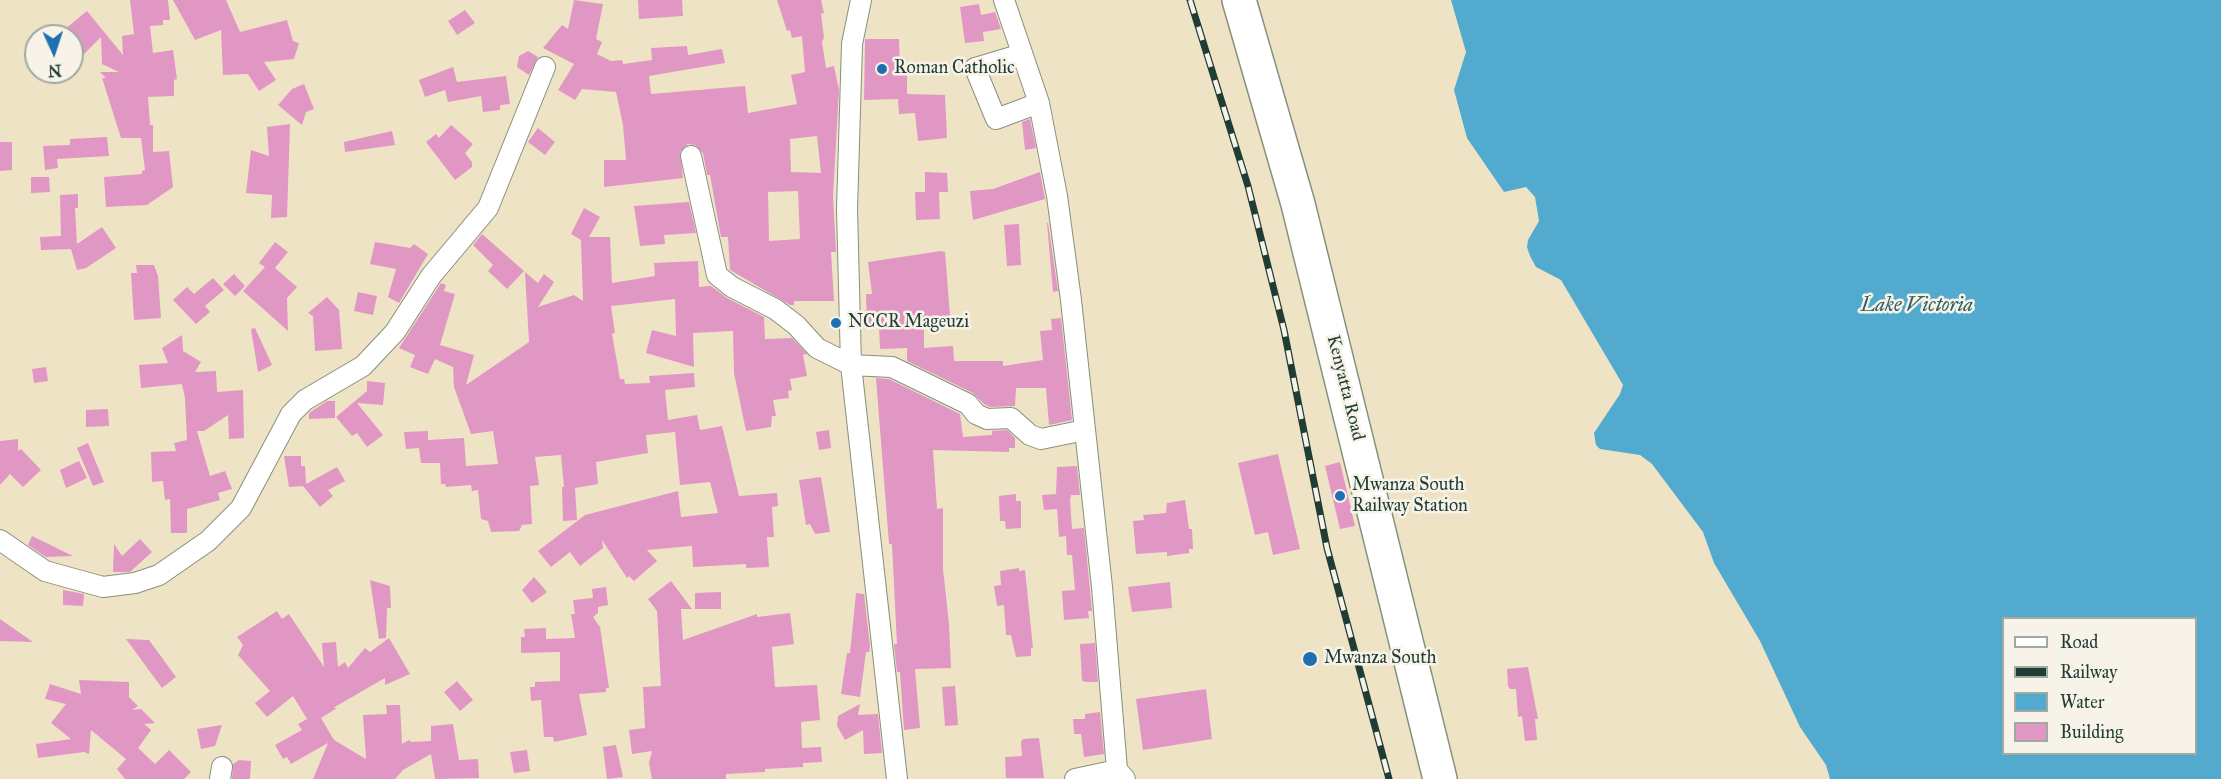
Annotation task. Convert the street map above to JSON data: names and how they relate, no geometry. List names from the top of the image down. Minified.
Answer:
{"streets":{"highway":["Kenyatta Road"]},"water":["Lake Victoria"],"places":["Roman Catholic","NCCR Mageuzi","Mwanza South Railway Station","Mwanza South"],"legend":["Road","Railway","Water","Building"],"north":"bottom"}
